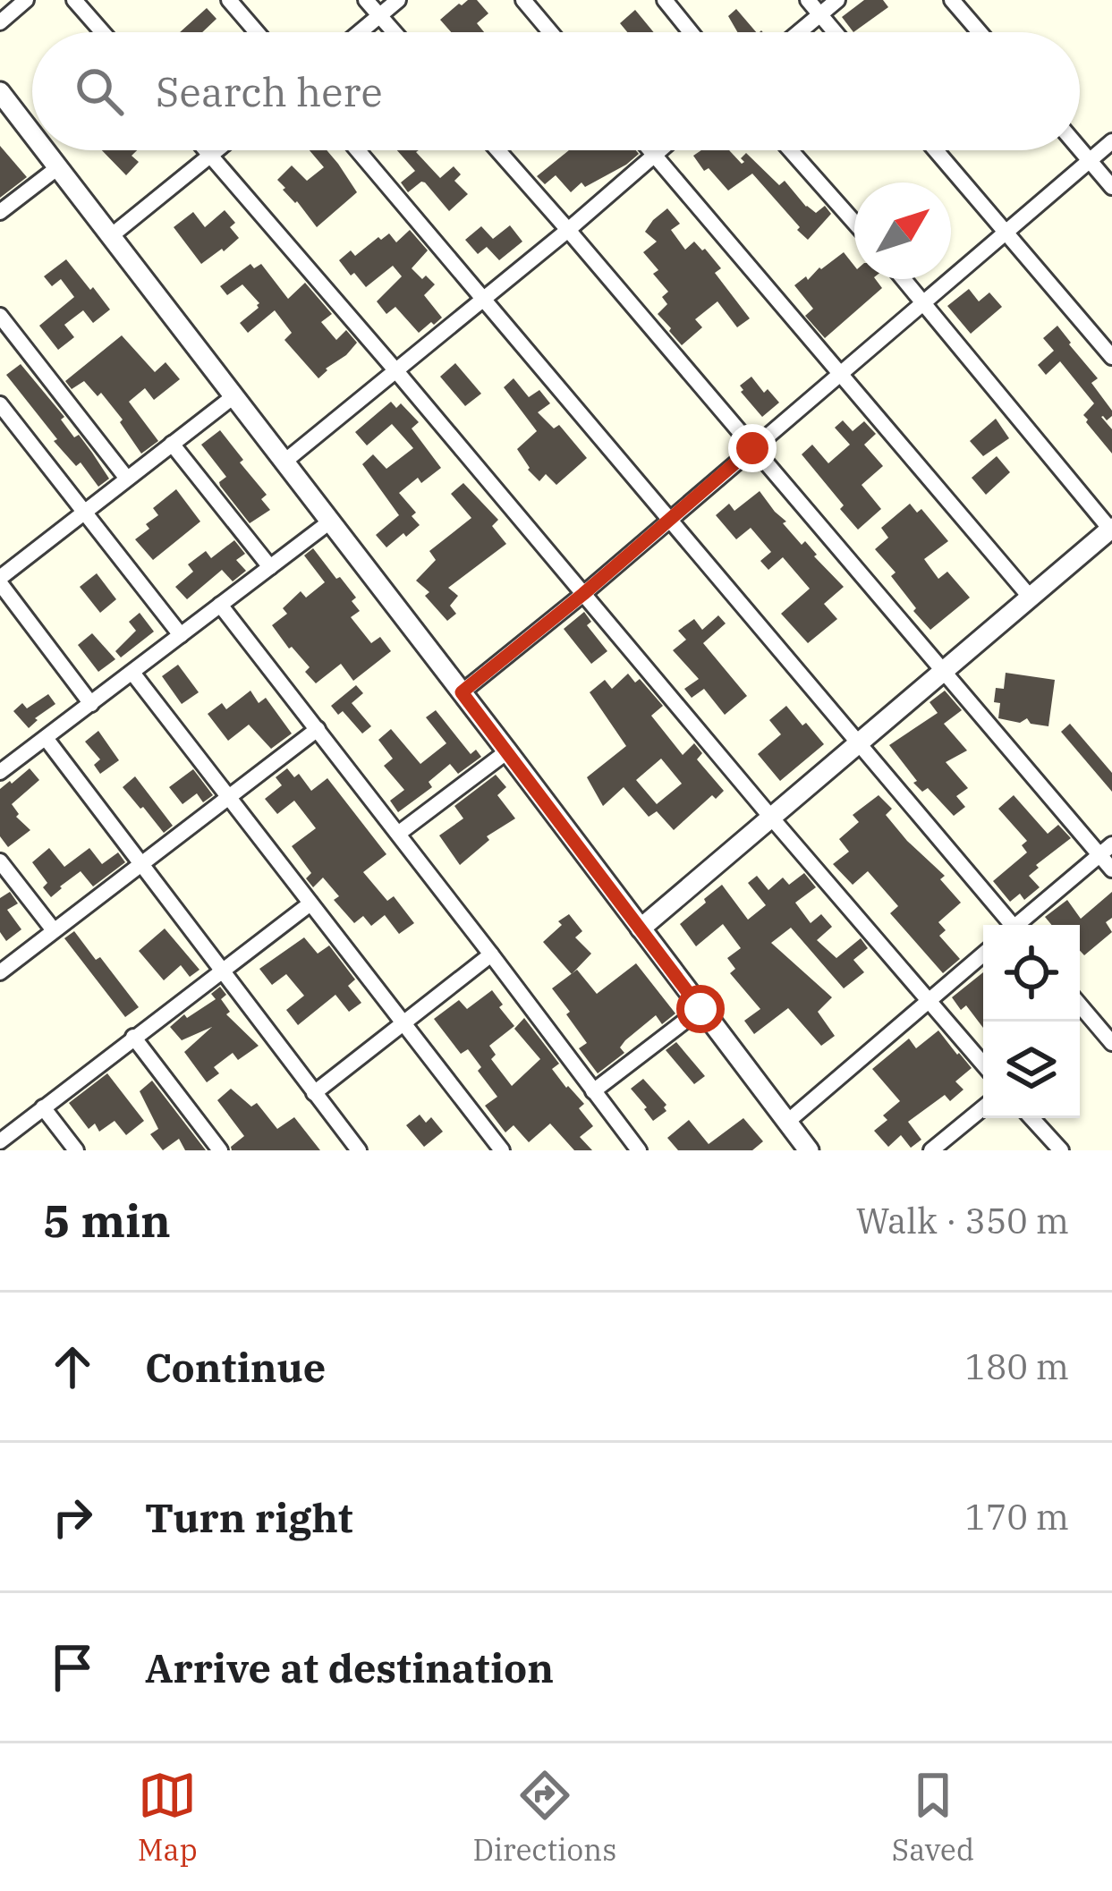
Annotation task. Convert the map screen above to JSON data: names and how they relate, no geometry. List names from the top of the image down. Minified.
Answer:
{"north":"top right","page":{"search":"Search here","heading":["5 min","Walk · 350 m"],"list":[["Continue","180 m"],["Turn right","170 m"],"Arrive at destination"],"nav":["Map","Directions","Saved"]}}
